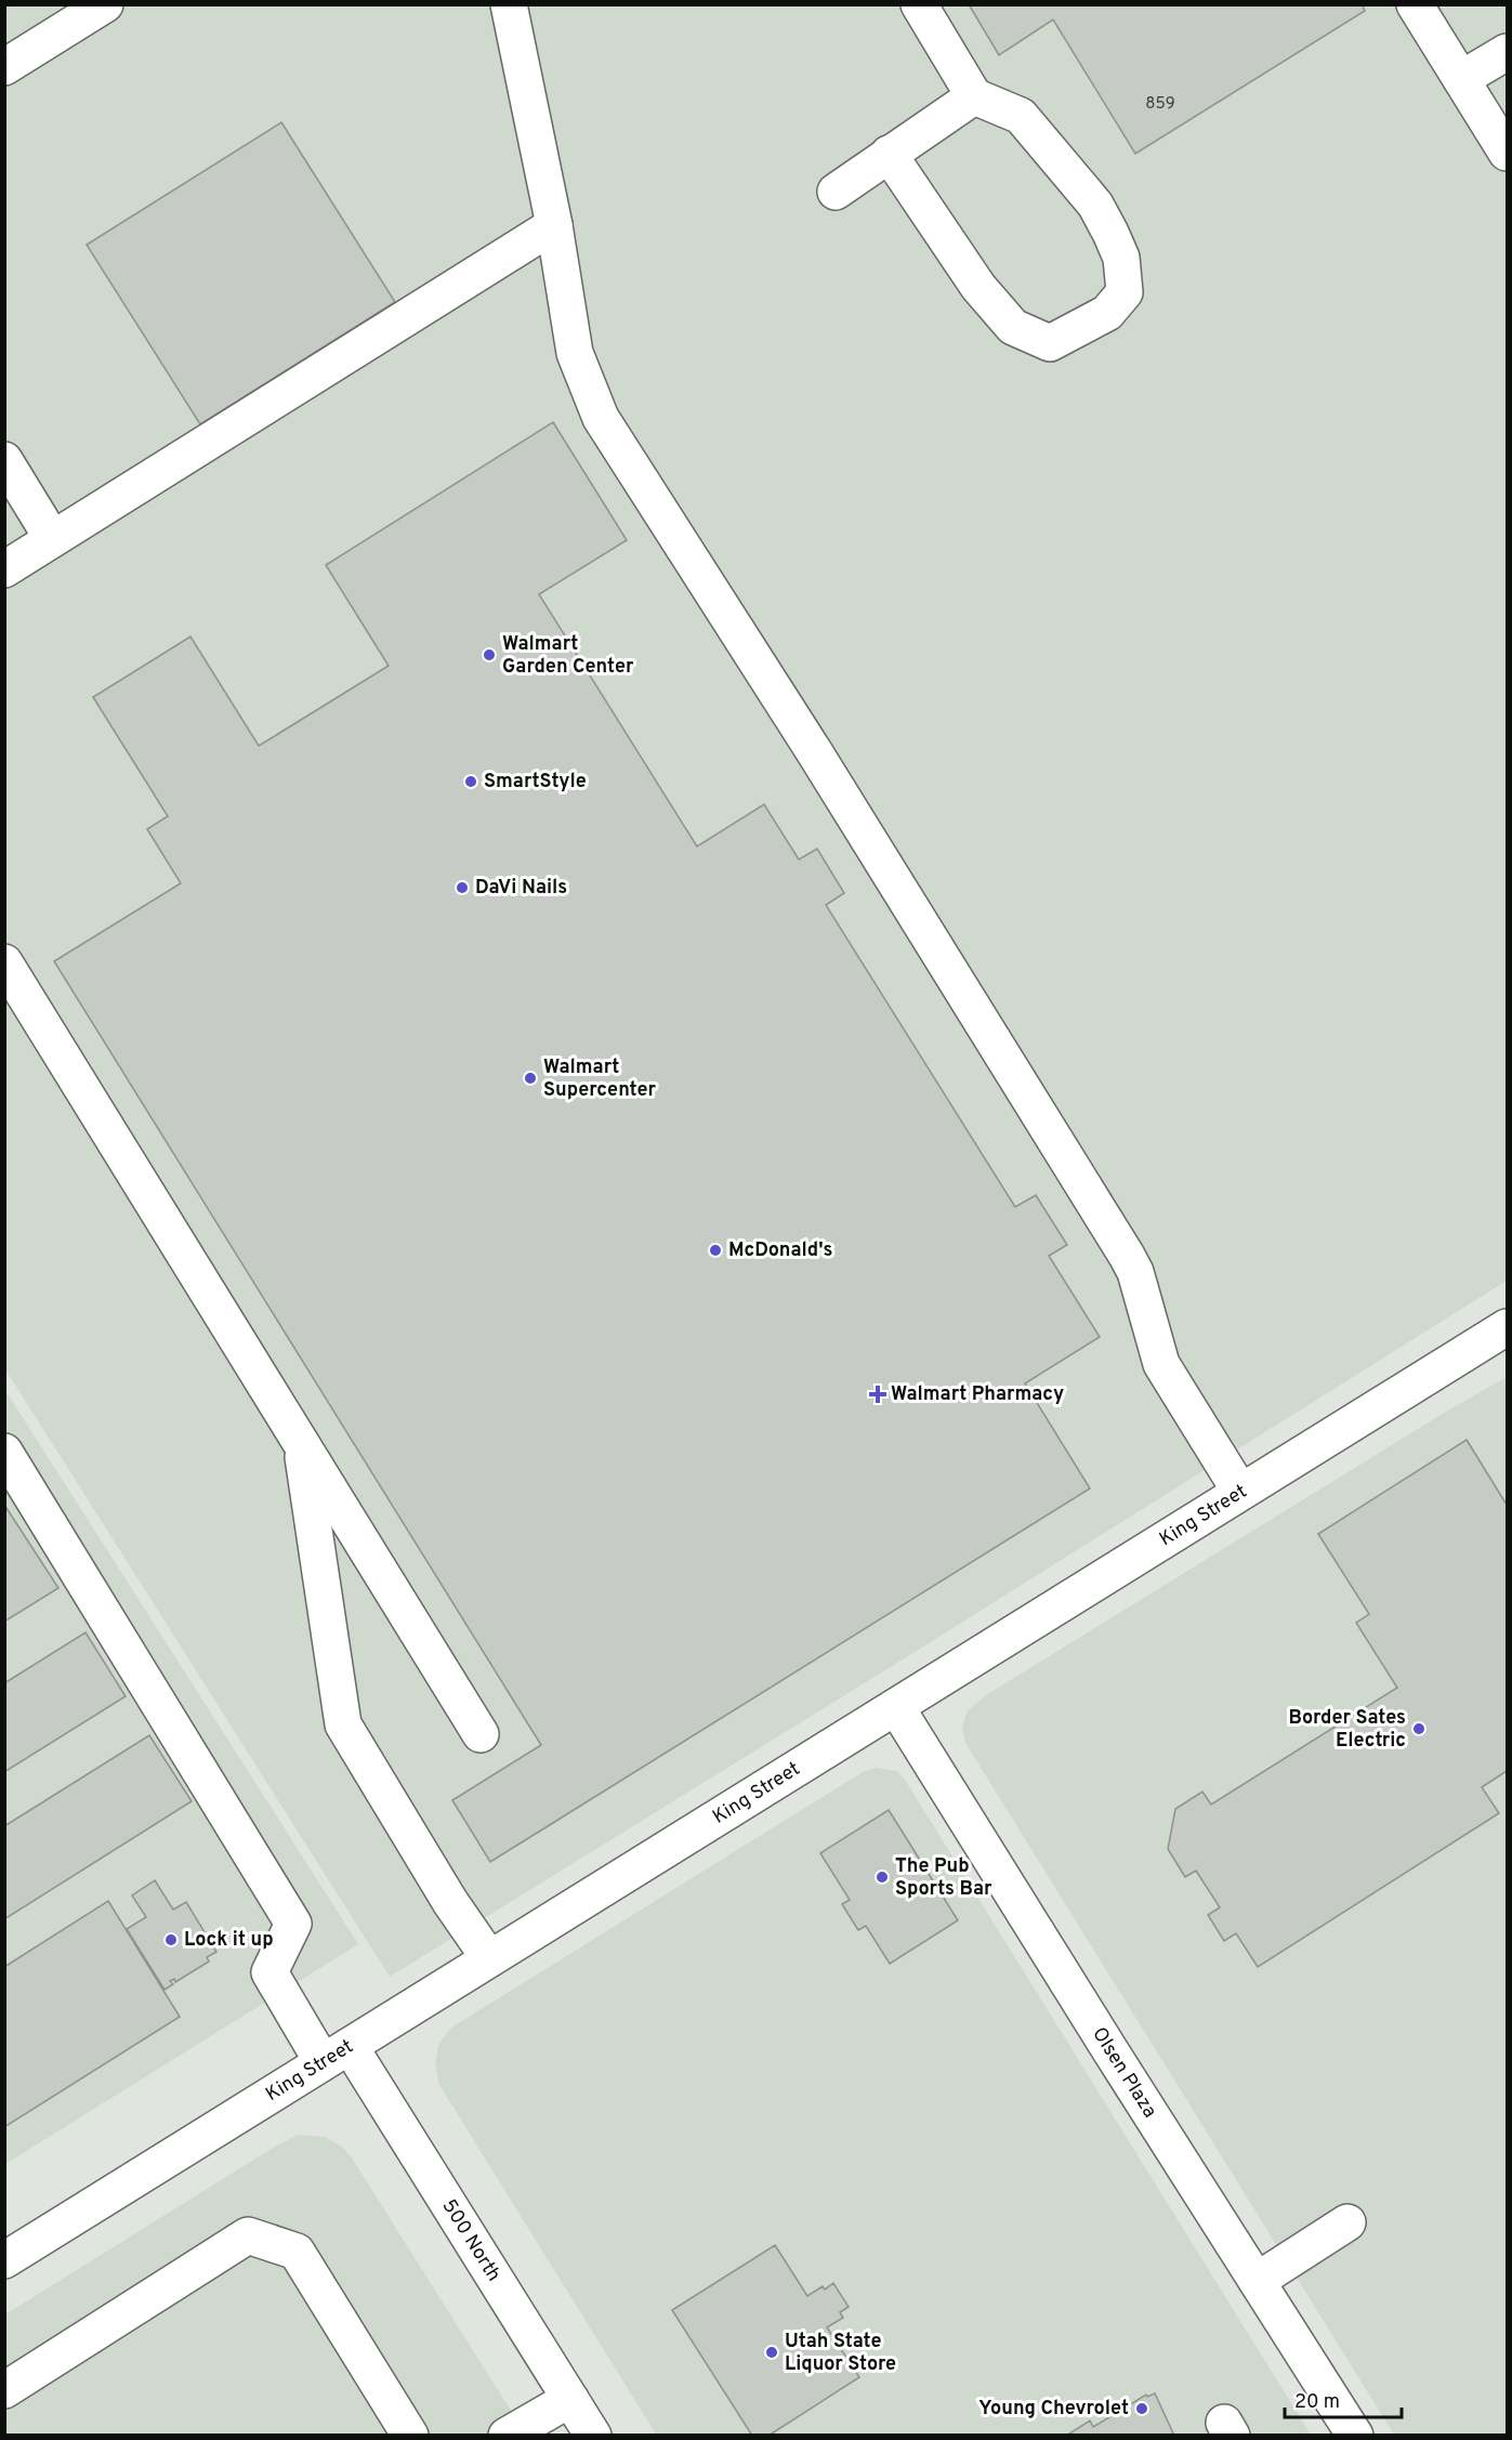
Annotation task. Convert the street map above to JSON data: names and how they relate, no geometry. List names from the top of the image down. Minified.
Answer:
{"streets":{"street":["King Street","Olsen Plaza","500 North"]},"crossings":[["King Street","Olsen Plaza"],["King Street","500 North"]],"places":{"other":["Walmart Garden Center","SmartStyle","DaVi Nails","Walmart Supercenter","McDonald's","Border Sates Electric","The Pub Sports Bar","Lock it up","Utah State Liquor Store","Young Chevrolet"],"health":["Walmart Pharmacy"]},"house_numbers":["859"],"scale_bar":"20 m"}
